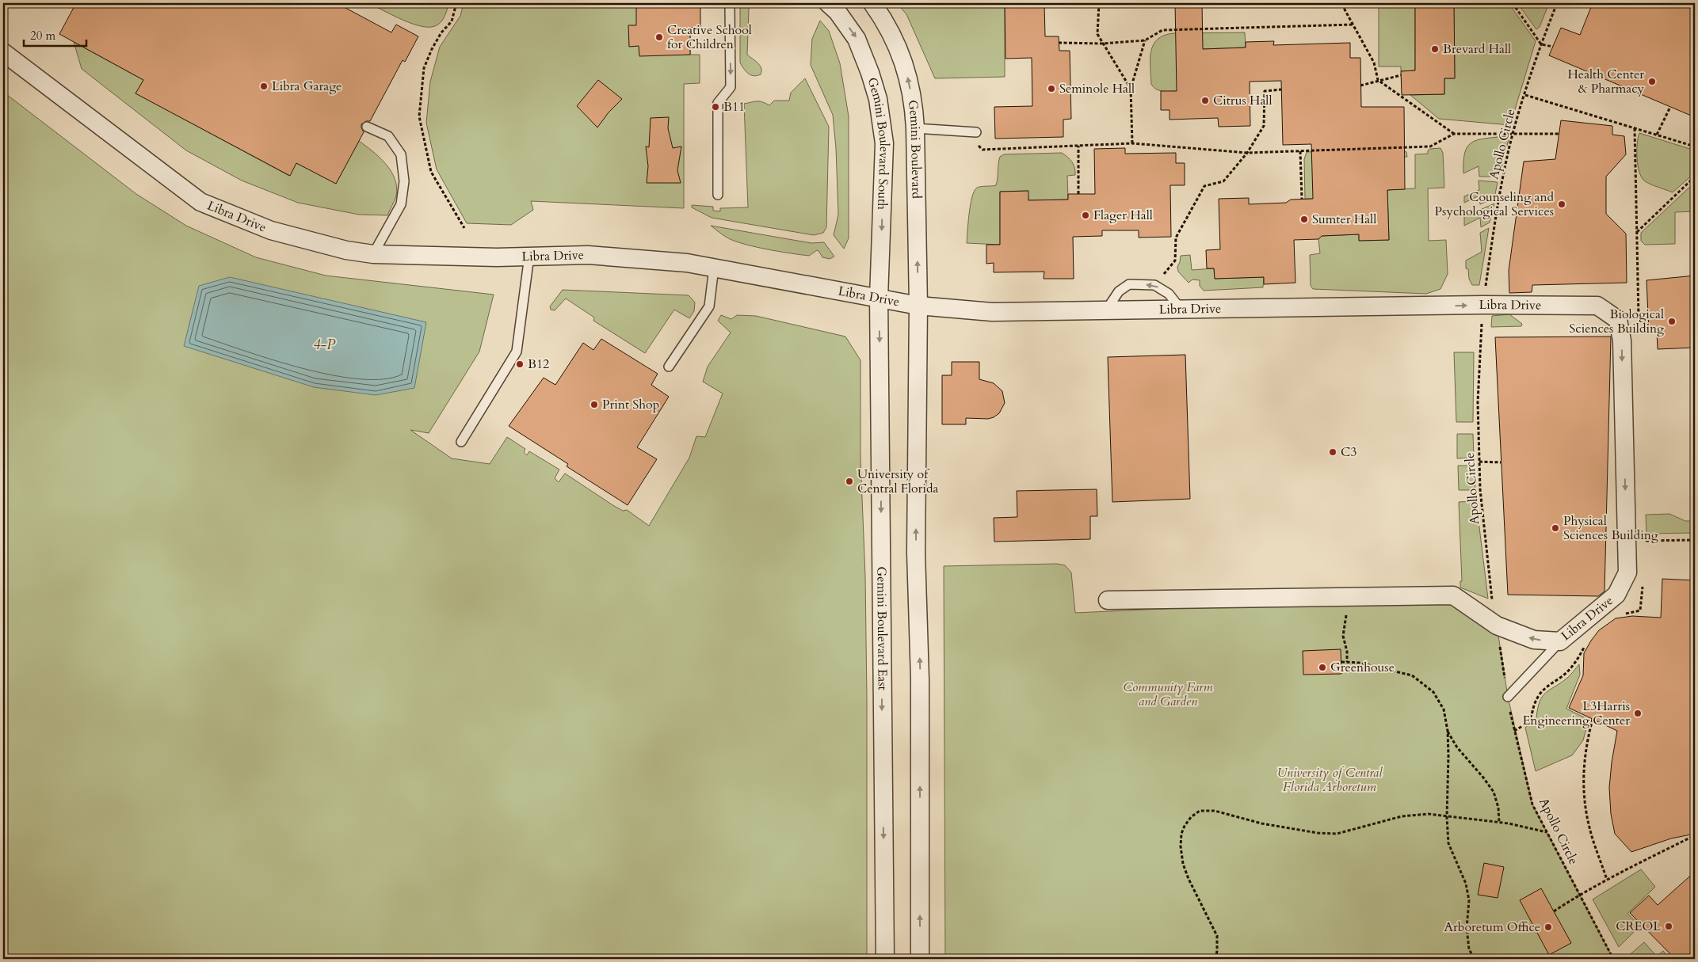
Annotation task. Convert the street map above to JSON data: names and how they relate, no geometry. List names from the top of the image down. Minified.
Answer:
{"streets":{"street":["Gemini Boulevard South","Gemini Boulevard","Libra Drive","Gemini Boulevard East"],"path":["Apollo Circle"]},"crossings":[["Gemini Boulevard South","Libra Drive"],["Gemini Boulevard South","Gemini Boulevard East"],["Apollo Circle","Libra Drive"],["Gemini Boulevard","Libra Drive"],["Libra Drive","Gemini Boulevard East"]],"one_way":["Gemini Boulevard South","Gemini Boulevard"],"water":["4-P"],"parks":["Community Farm and Garden","University of Central Florida Arboretum"],"places":["Creative School for Children","Brevard Hall","Health Center & Pharmacy","Libra Garage","Seminole Hall","Citrus Hall","B11","Counseling and Psychological Services","Flager Hall","Sumter Hall","Biological Sciences Building","B12","Print Shop","C3","University of Central Florida","Physical Sciences Building","Greenhouse","L3Harris Engineering Center","CREOL","Arboretum Office"],"scale_bar":"20 m"}
